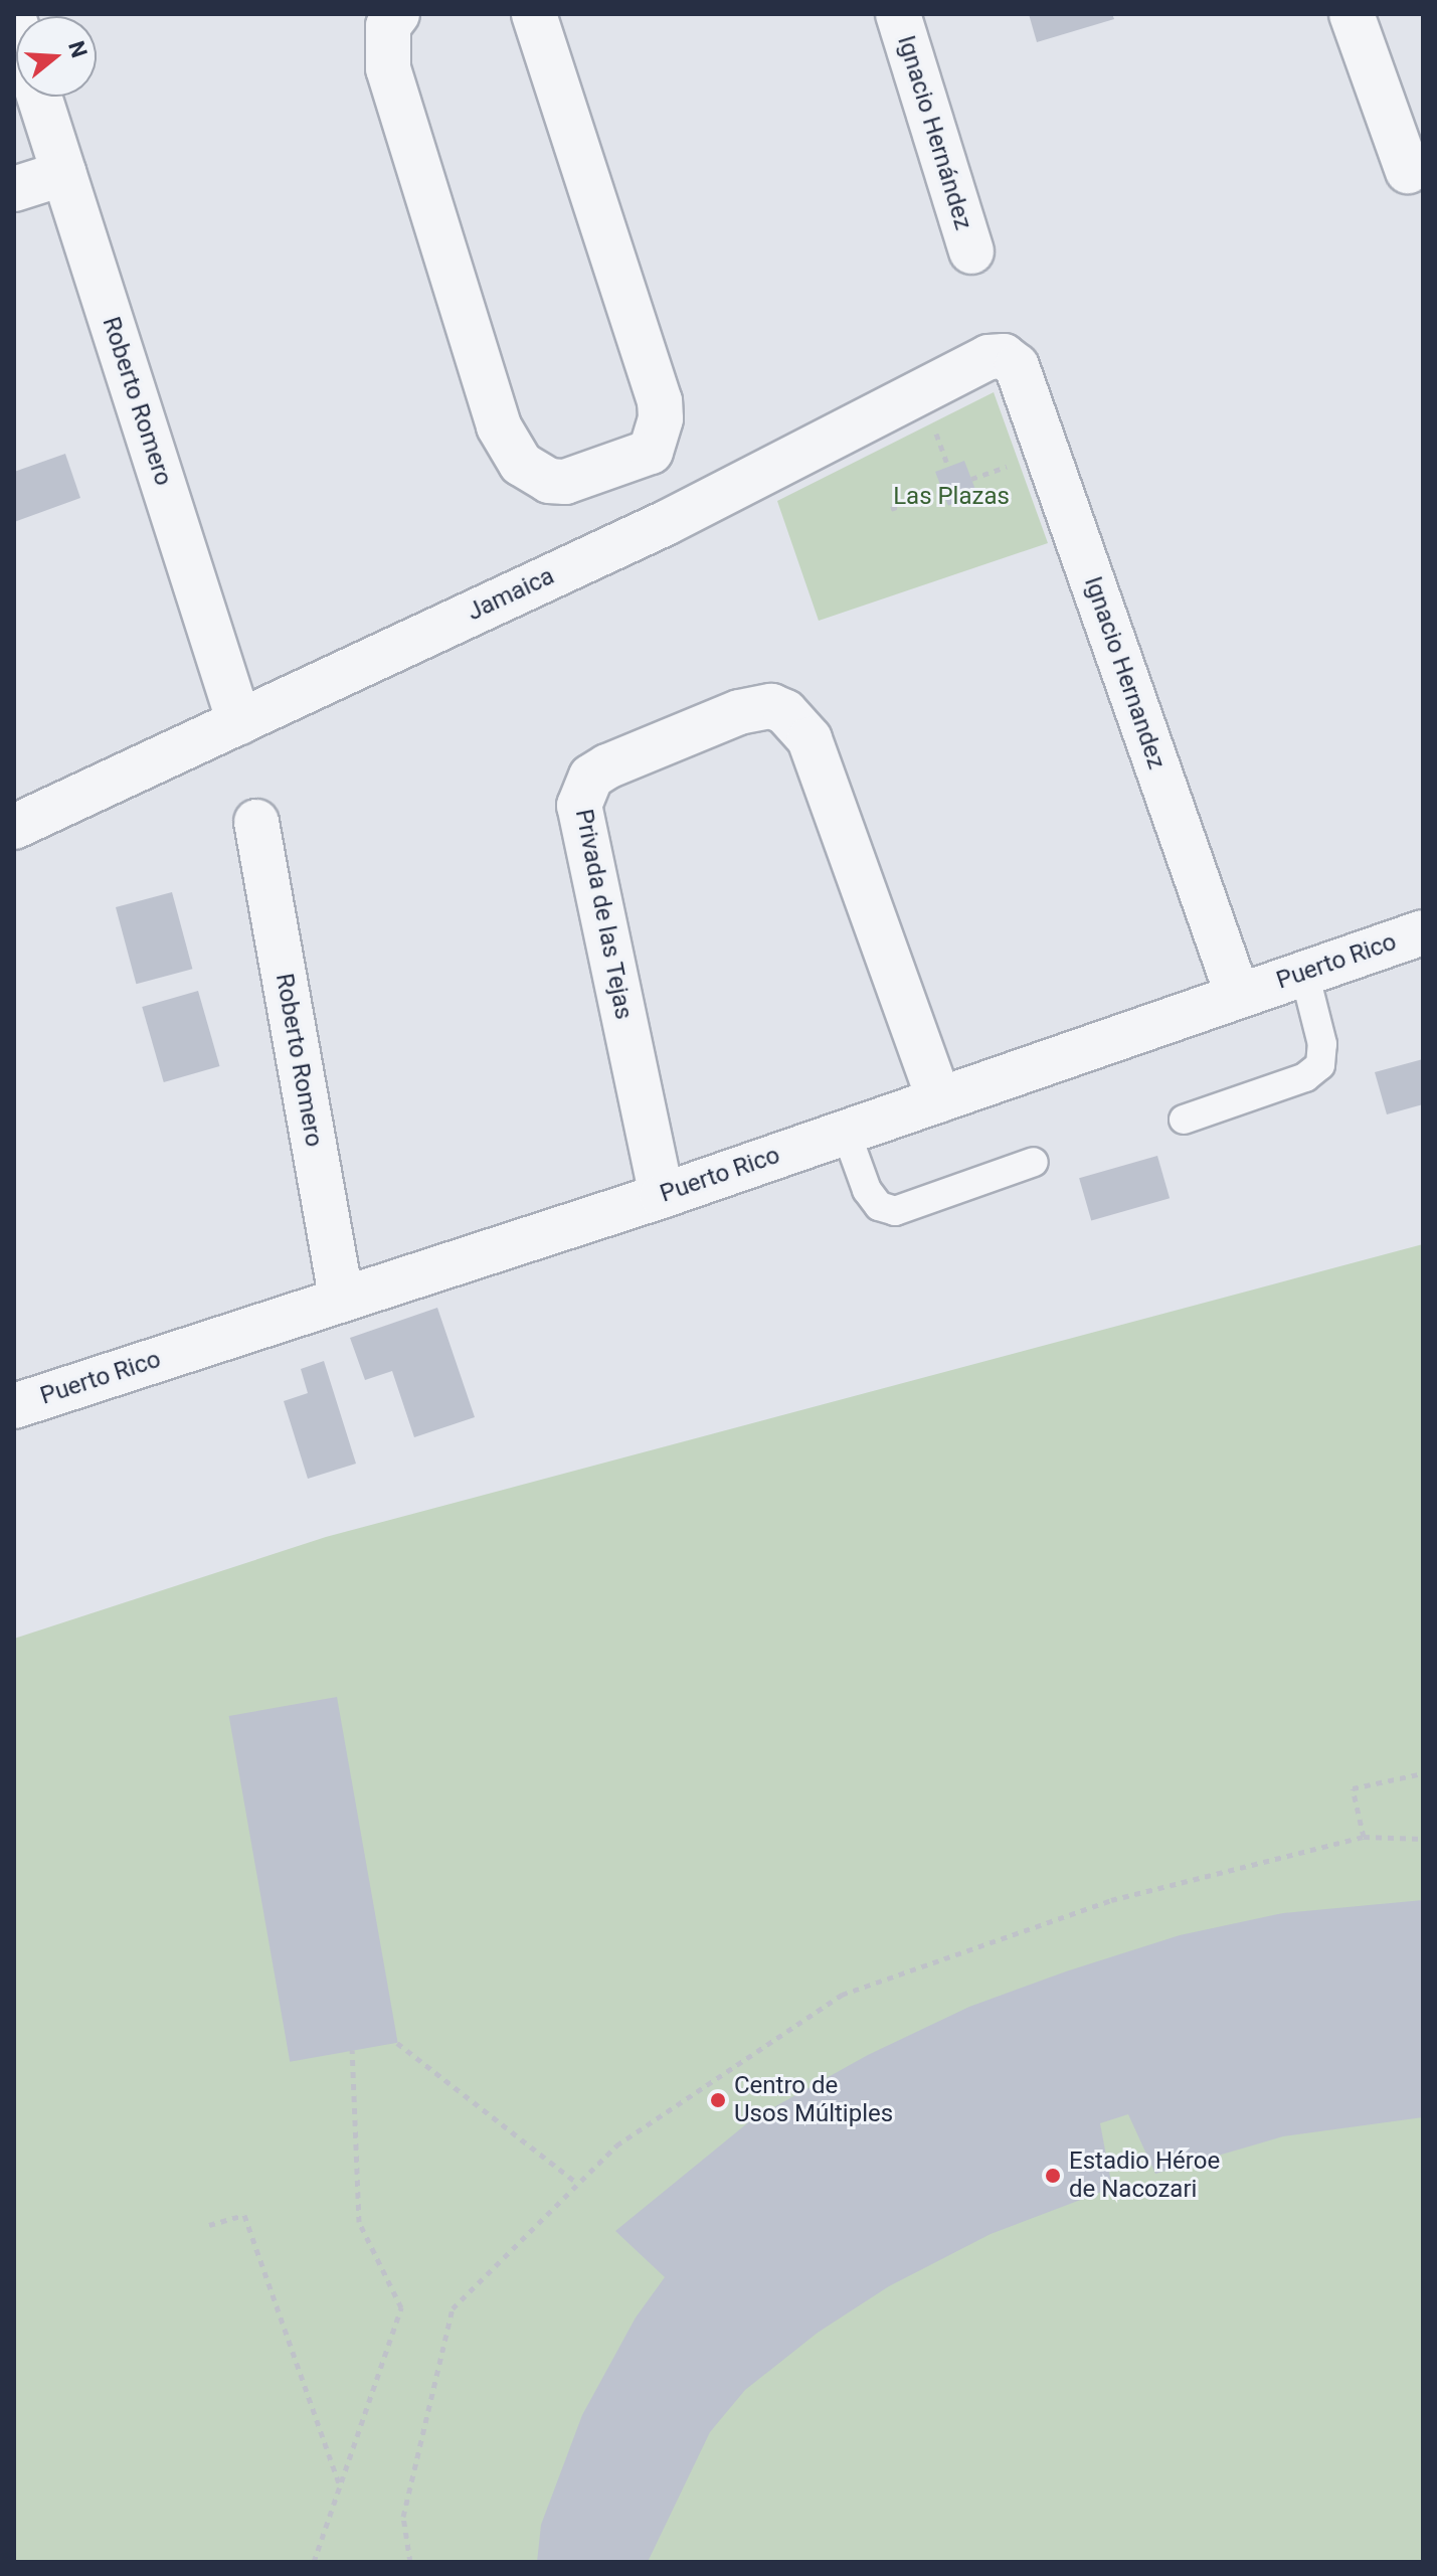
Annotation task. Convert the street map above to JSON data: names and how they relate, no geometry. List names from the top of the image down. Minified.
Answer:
{"streets":{"street":["Ignacio Hernández","Roberto Romero","Jamaica","Ignacio Hernandez","Privada de las Tejas","Puerto Rico"]},"crossings":[["Roberto Romero","Jamaica"],["Roberto Romero","Puerto Rico"],["Jamaica","Ignacio Hernandez"],["Ignacio Hernandez","Puerto Rico"],["Privada de las Tejas","Puerto Rico"]],"parks":["Las Plazas"],"places":["Centro de Usos Múltiples","Estadio Héroe de Nacozari"],"north":"right"}
